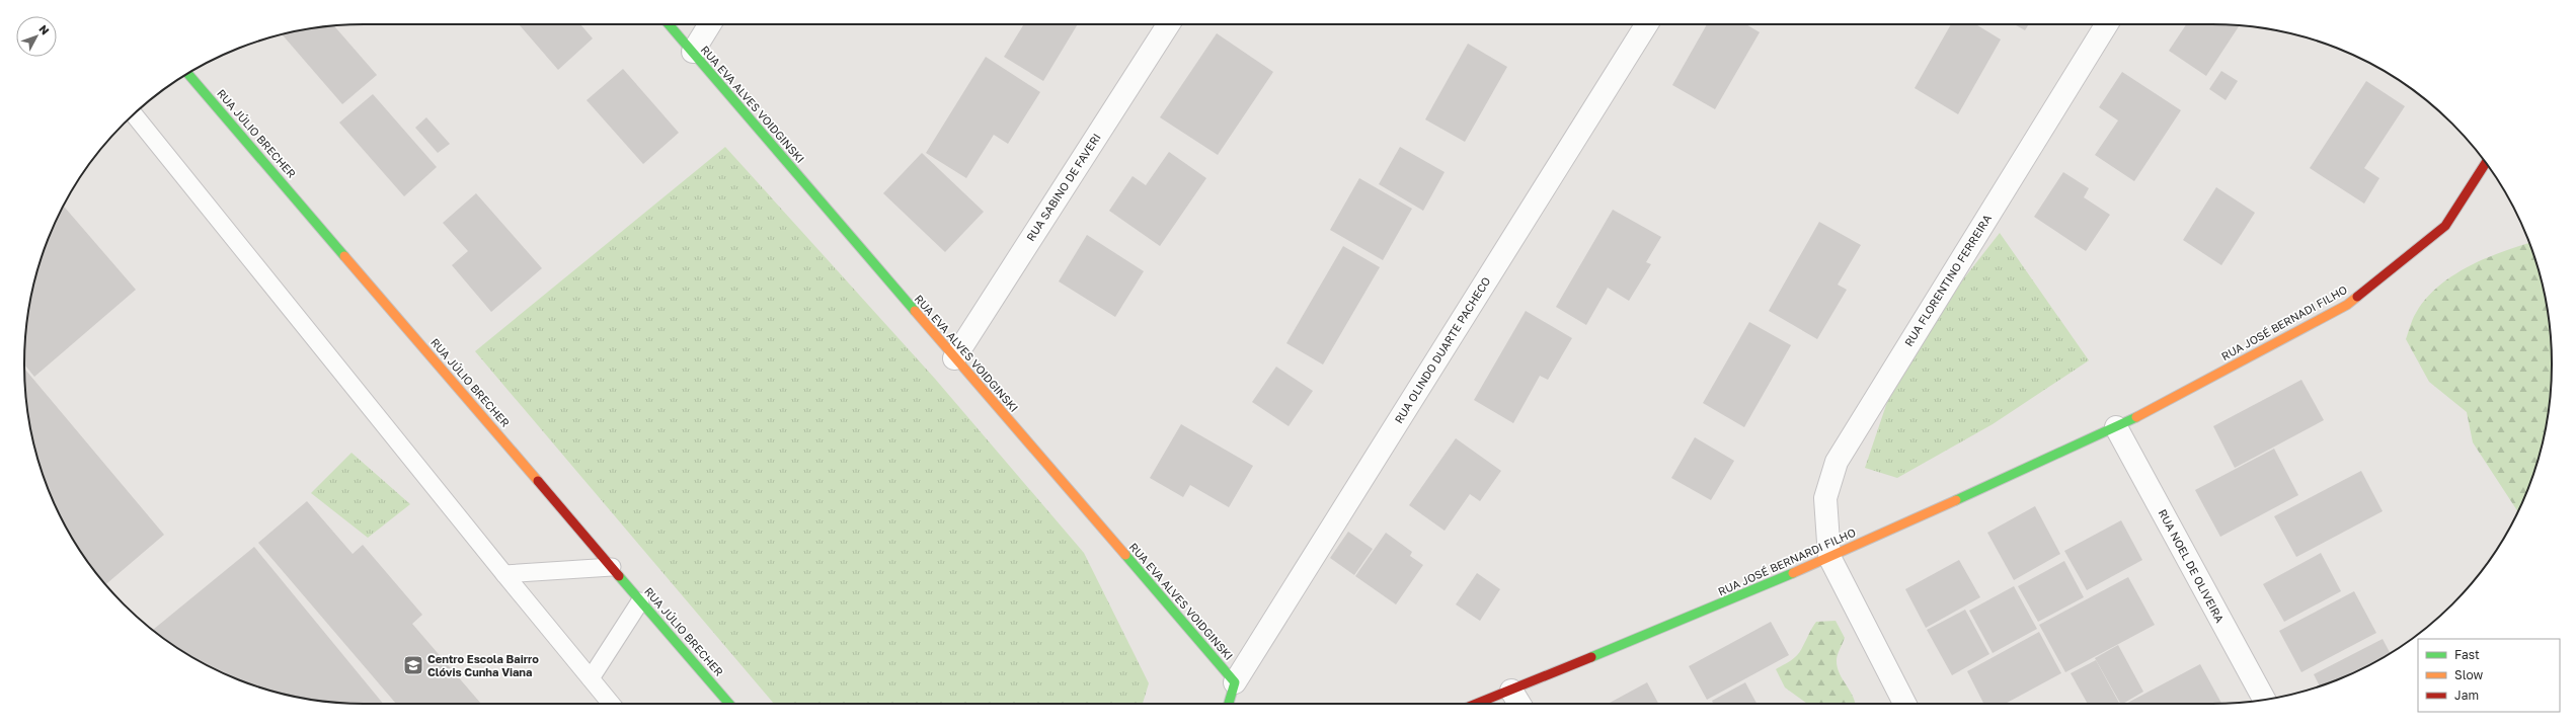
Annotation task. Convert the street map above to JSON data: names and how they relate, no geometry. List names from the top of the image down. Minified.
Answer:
{"streets":{"street":["RUA EVA ALVES VOIDGINSKI","RUA JÚLIO BRECHER","RUA SABINO DE FAVERI","RUA FLORENTINO FERREIRA","RUA JOSÉ BERNADI FILHO","RUA OLINDO DUARTE PACHECO","RUA JOSÉ BERNARDI FILHO","RUA NOEL DE OLIVEIRA"]},"crossings":[["RUA EVA ALVES VOIDGINSKI","RUA SABINO DE FAVERI"],["RUA EVA ALVES VOIDGINSKI","RUA OLINDO DUARTE PACHECO"],["RUA FLORENTINO FERREIRA","RUA JOSÉ BERNARDI FILHO"],["RUA JOSÉ BERNADI FILHO","RUA JOSÉ BERNARDI FILHO"],["RUA JOSÉ BERNADI FILHO","RUA NOEL DE OLIVEIRA"],["RUA JOSÉ BERNARDI FILHO","RUA NOEL DE OLIVEIRA"]],"places":{"school or university":["Centro Escola Bairro Clóvis Cunha Viana"]},"legend":["Fast","Slow","Jam"],"north":"top right"}
